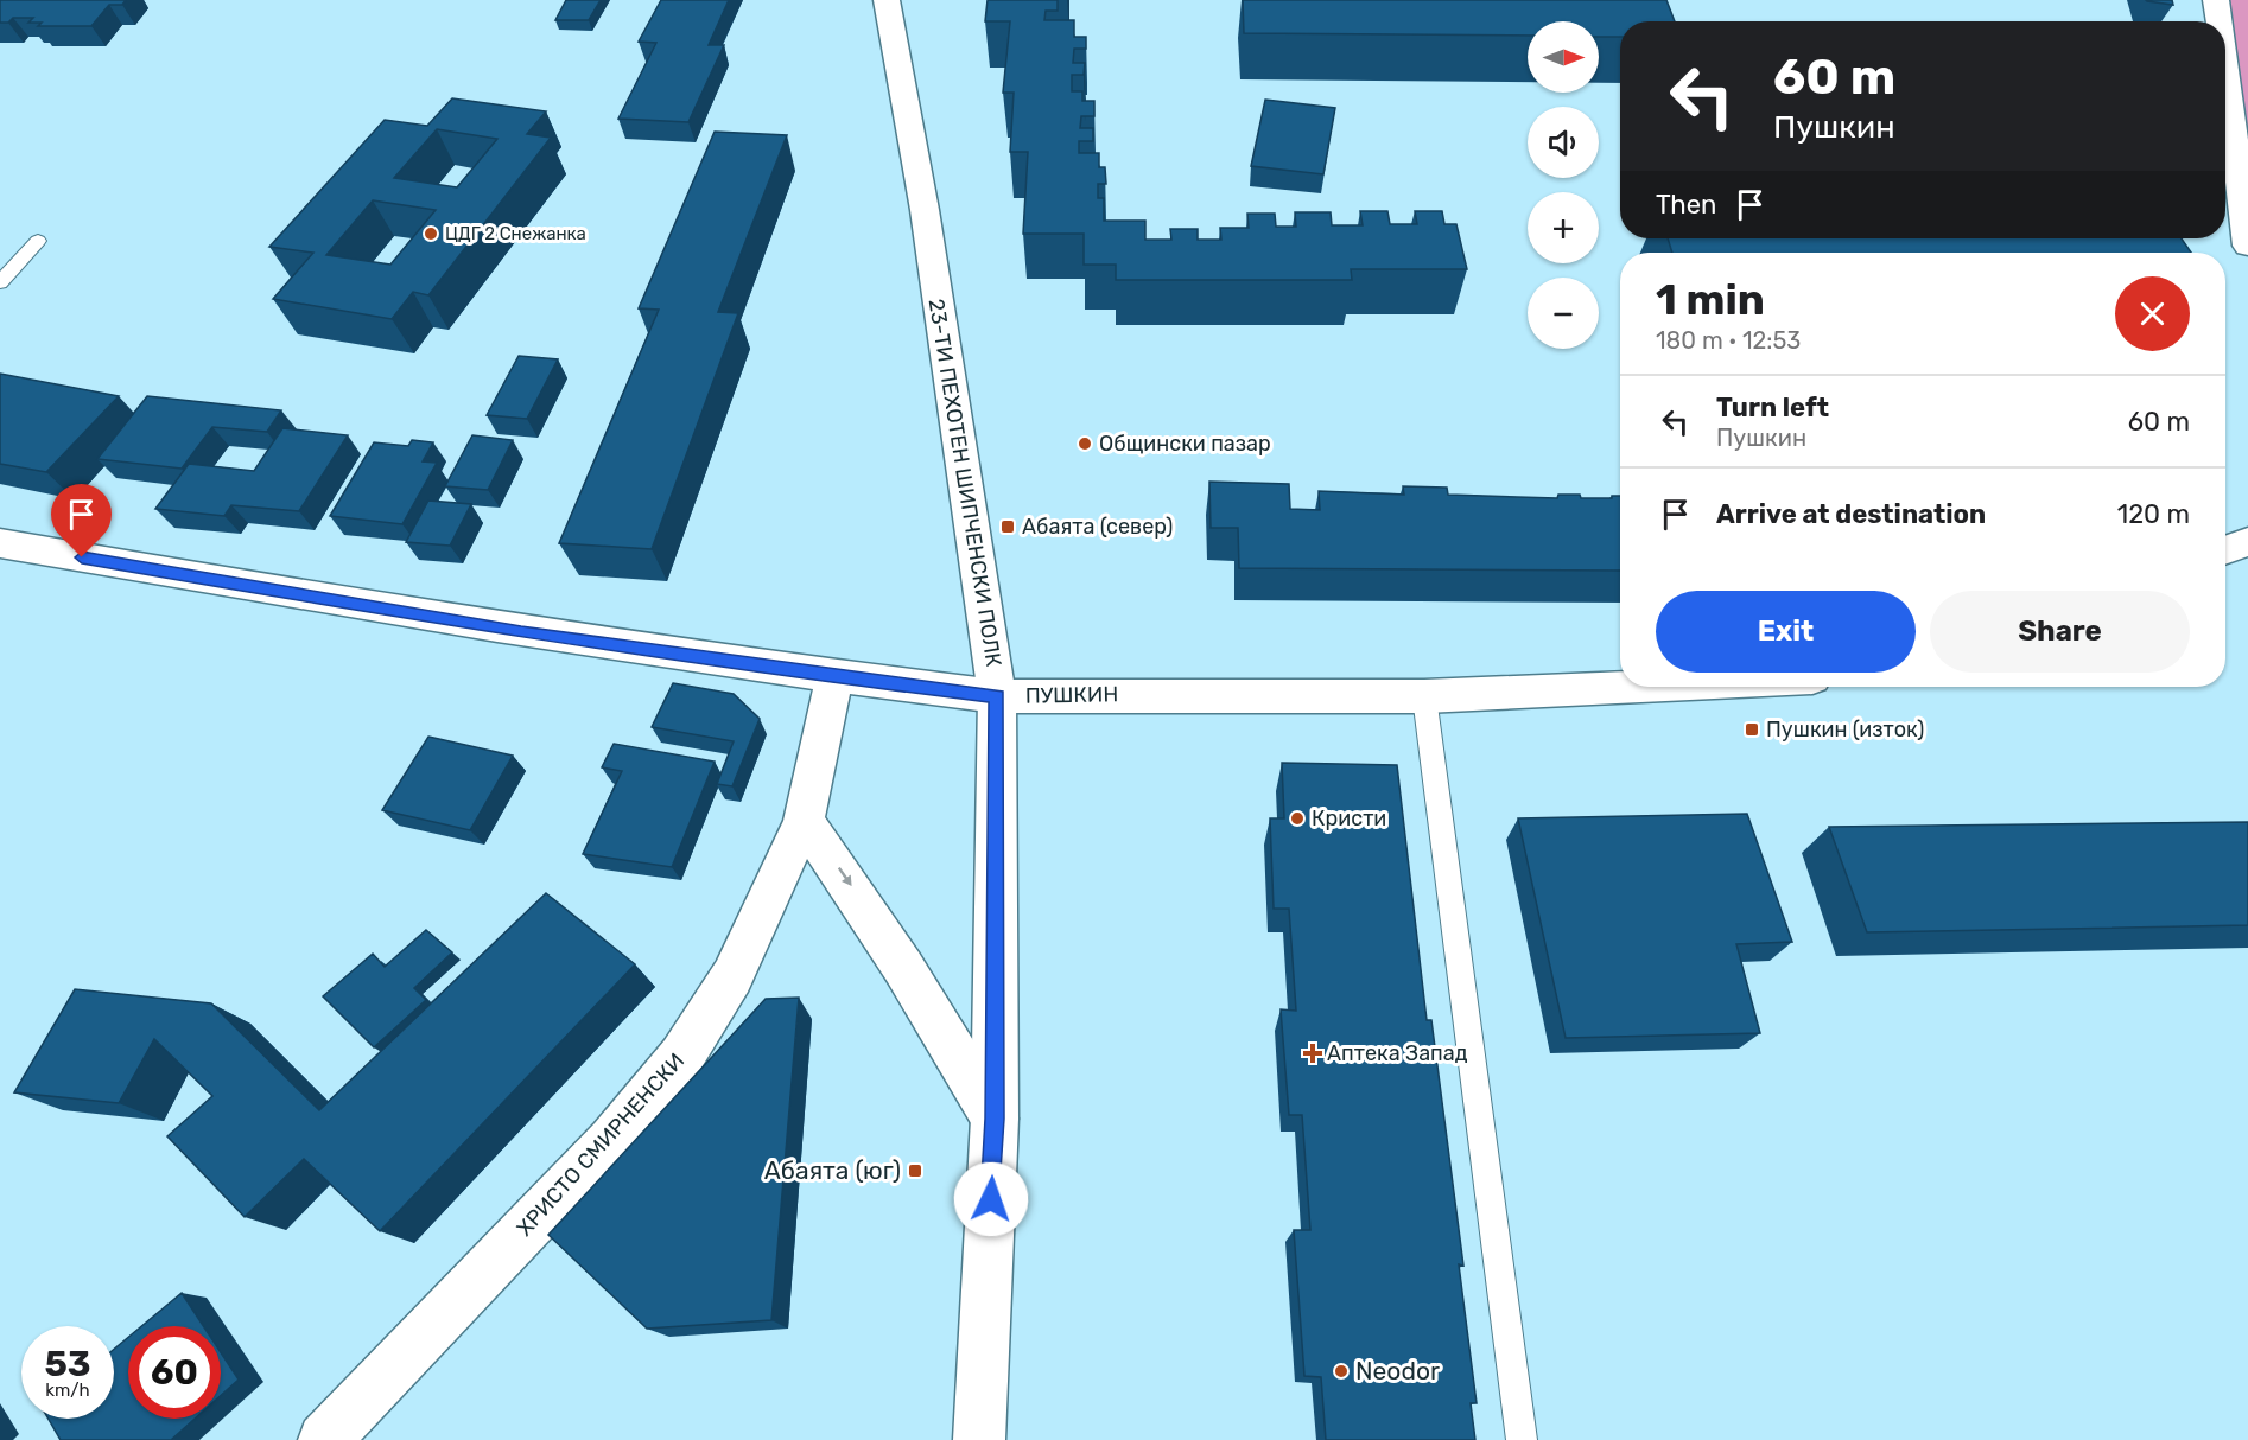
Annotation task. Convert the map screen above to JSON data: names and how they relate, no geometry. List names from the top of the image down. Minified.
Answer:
{"streets":{"street":["23-ТИ ПЕХОТЕН ШИПЧЕНСКИ ПОЛК","ПУШКИН","ХРИСТО СМИРНЕНСКИ"]},"crossings":[["23-ТИ ПЕХОТЕН ШИПЧЕНСКИ ПОЛК","ПУШКИН"],["ПУШКИН","ХРИСТО СМИРНЕНСКИ"]],"places":{"other":["ЦДГ 2 Снежанка","Общински пазар","Кристи","Neodor"],"transit":["Абаята (север)","Пушкин (изток)","Абаята (юг)"],"health":["Аптека Запад"]},"north":"right","page":{"map_buttons":["+","−"],"turn":["60 m","Пушкин"],"then":"Then","heading":["1 min","180 m · 12:53"],"list":[{"name":"Turn left","note":"Пушкин","value":"60 m"},{"name":"Arrive at destination","value":"120 m"}],"buttons":["Exit","Share"],"speed":"53 km/h","limit":"60"}}
